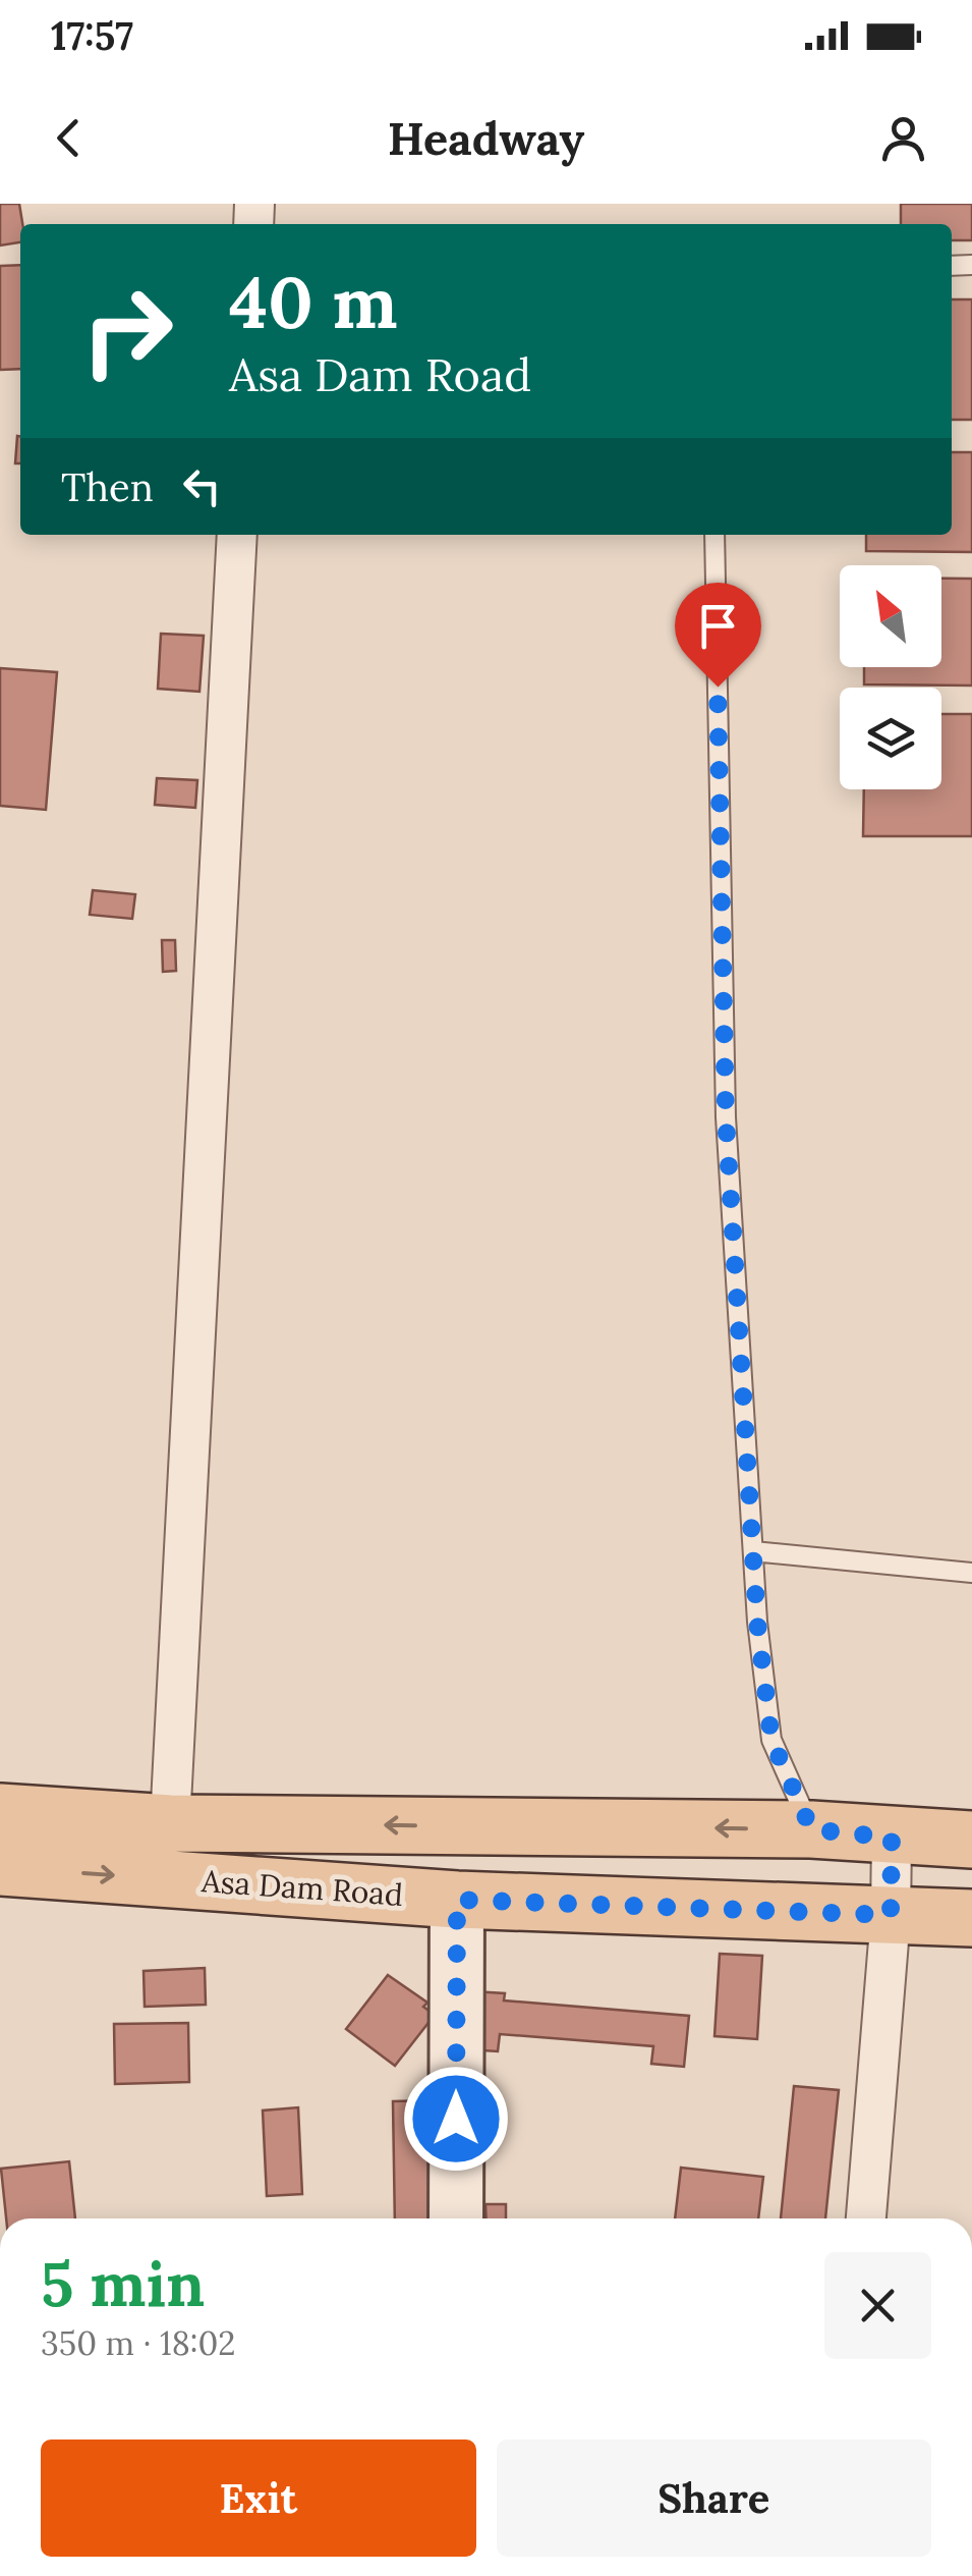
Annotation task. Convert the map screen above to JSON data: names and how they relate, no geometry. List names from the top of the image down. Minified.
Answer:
{"streets":{"main road":["Asa Dam Road"]},"north":"top left","page":{"status":"17:57","header":"Headway","turn":["40 m","Asa Dam Road"],"then":"Then","heading":["5 min","350 m · 18:02"],"buttons":["Exit","Share"]}}
